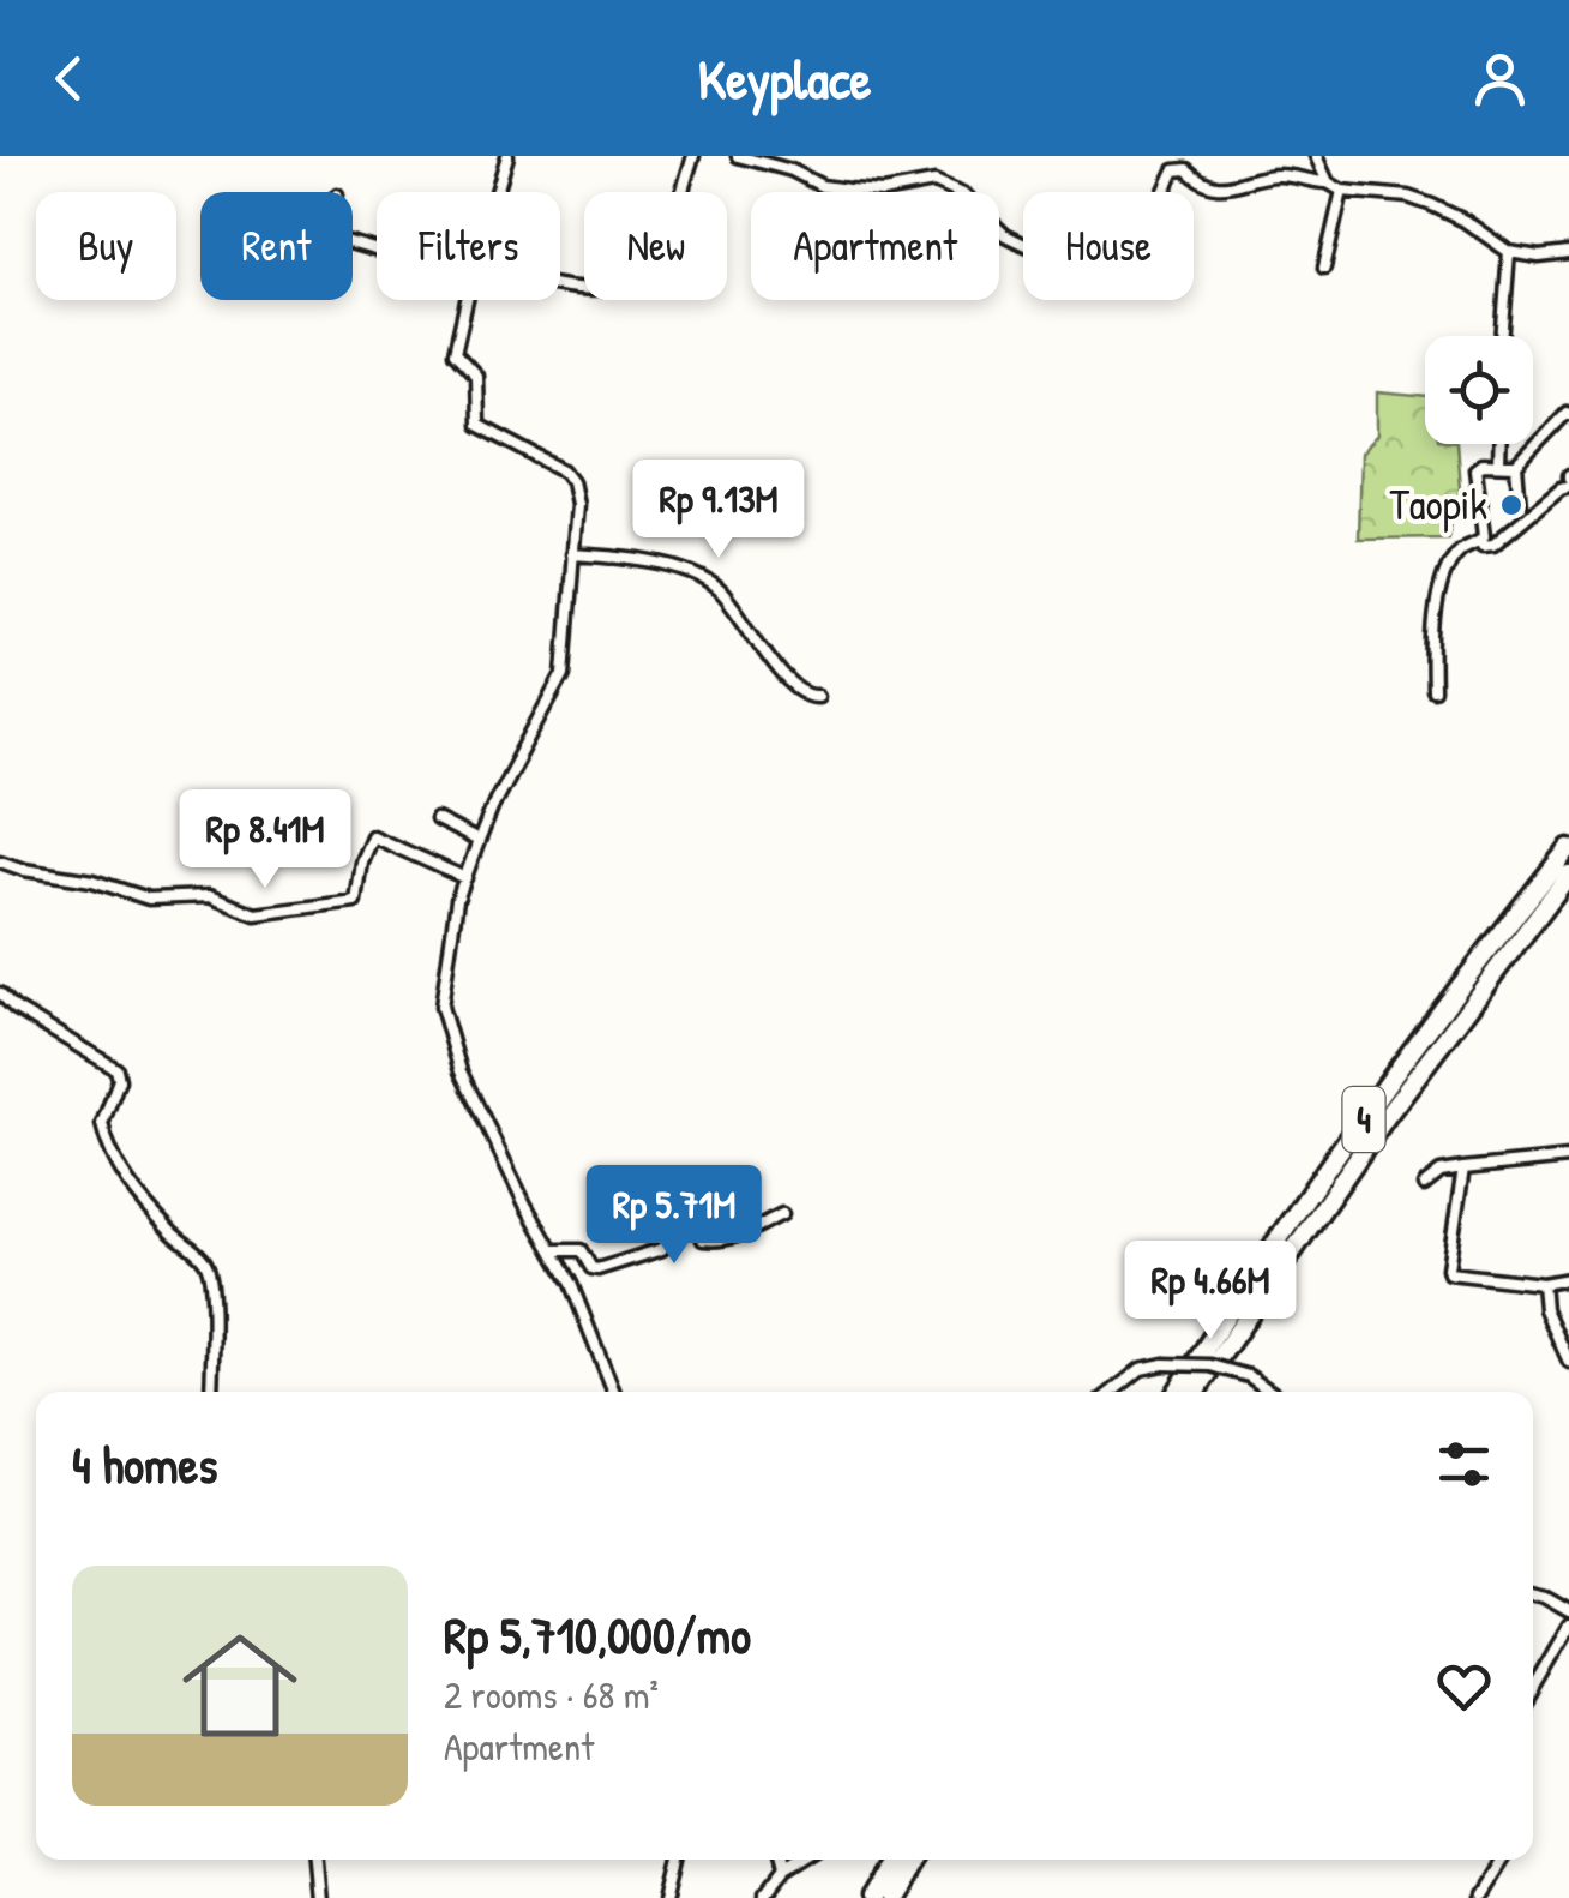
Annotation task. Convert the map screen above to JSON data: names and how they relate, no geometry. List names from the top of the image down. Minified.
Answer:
{"streets":{"highway":["4"]},"places":["Taopik"],"page":{"header":"Keyplace","chip":["Buy","Rent","Filters","New","Apartment","House"],"price":["Rp 9.13M","Rp 8.41M","Rp 5.71M","Rp 4.66M"],"heading":"4 homes","list":[{"name":"Rp 5,710,000/mo","note":"2 rooms · 68 m² · Apartment"}]}}
